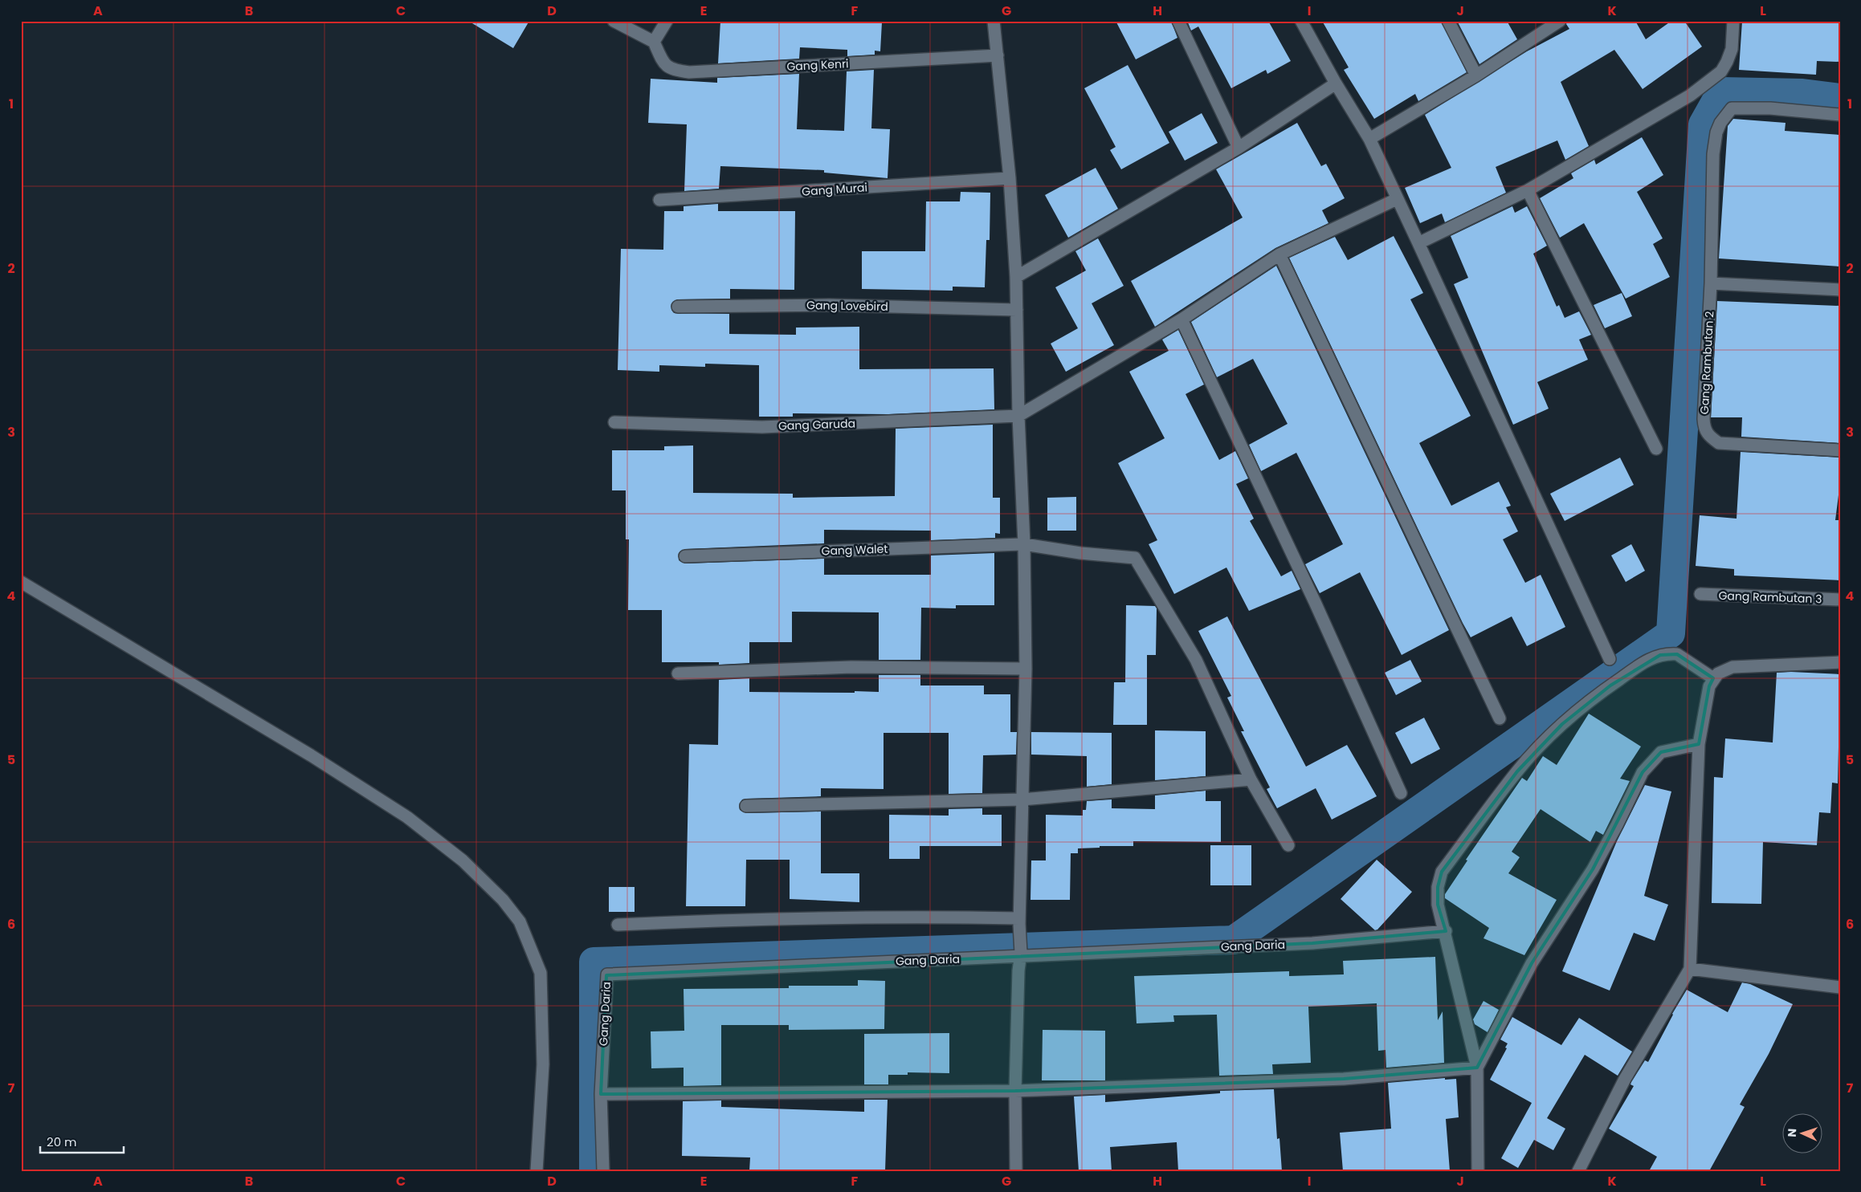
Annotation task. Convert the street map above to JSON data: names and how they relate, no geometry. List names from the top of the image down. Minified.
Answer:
{"streets":{"street":["Gang Kenri","Gang Murai","Gang Lovebird","Gang Rambutan 2","Gang Garuda","Gang Walet","Gang Rambutan 3","Gang Daria"]},"scale_bar":"20 m","north":"left","grid":{"columns":["A","B","C","D","E","F","G","H","I","J","K","L"],"rows":["1","2","3","4","5","6","7"]}}
